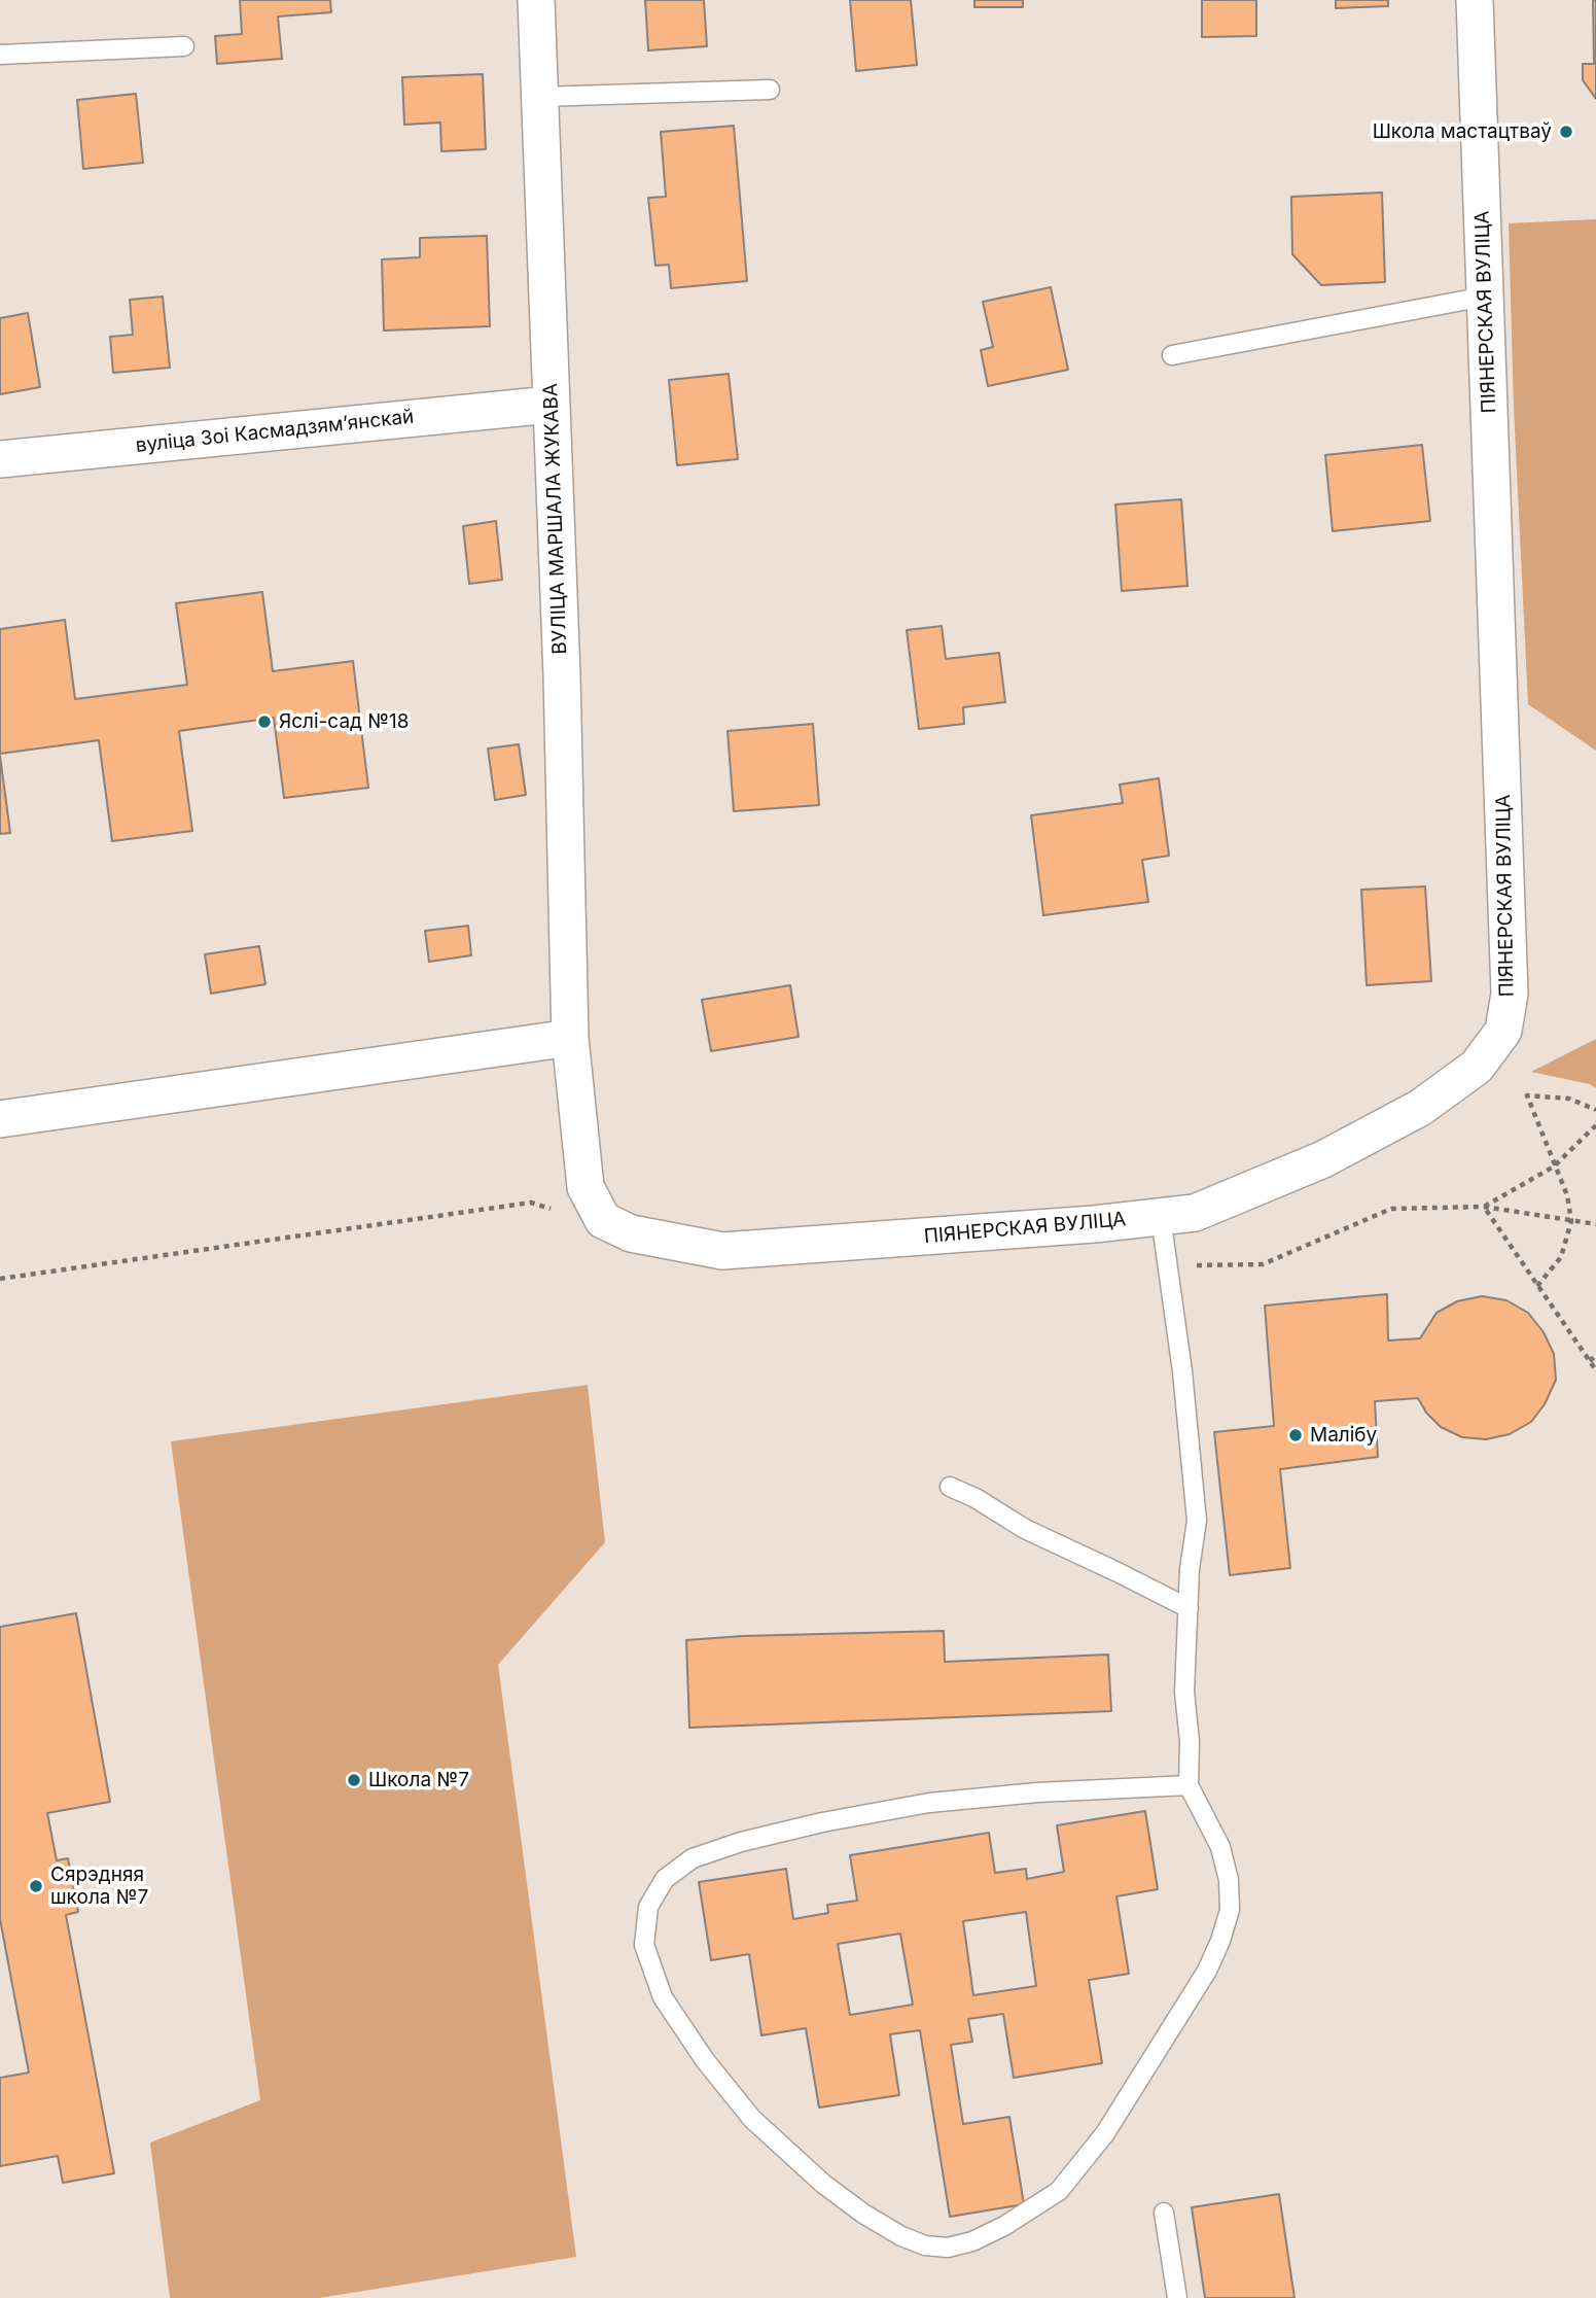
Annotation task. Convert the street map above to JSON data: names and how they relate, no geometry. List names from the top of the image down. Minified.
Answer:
{"streets":{"street":["ПІЯНЕРСКАЯ ВУЛІЦА","вуліца Зоі Касмадзямʼянскай","ВУЛІЦА МАРШАЛА ЖУКАВА"]},"crossings":[["ПІЯНЕРСКАЯ ВУЛІЦА","ВУЛІЦА МАРШАЛА ЖУКАВА"],["вуліца Зоі Касмадзямʼянскай","ВУЛІЦА МАРШАЛА ЖУКАВА"]],"places":["Школа мастацтваў","Яслі-сад №18","Малібу","Школа №7","Сярэдняя школа №7"]}
